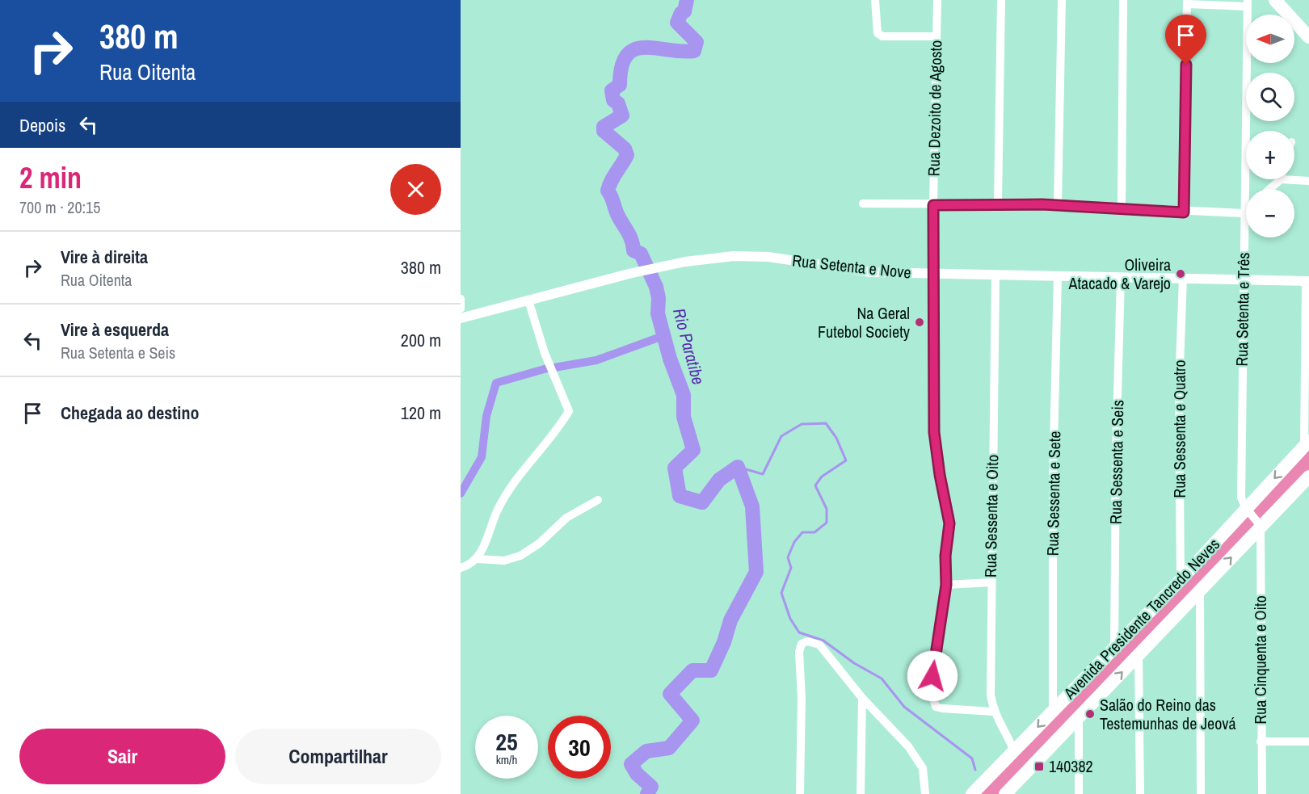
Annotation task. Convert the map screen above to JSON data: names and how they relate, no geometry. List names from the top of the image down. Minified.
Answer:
{"streets":{"main road":["Avenida Presidente Tancredo Neves"],"street":["Rua Dezoito de Agosto","Rua Setenta e Nove","Rua Setenta e Três","Rua Sessenta e Quatro","Rua Sessenta e Seis","Rua Sessenta e Sete","Rua Sessenta e Oito","Rua Cinquenta e Oito"]},"crossings":[["Rua Dezoito de Agosto","Rua Setenta e Nove"],["Rua Dezoito de Agosto","Rua Sessenta e Oito"],["Rua Setenta e Nove","Rua Setenta e Três"],["Rua Setenta e Nove","Rua Sessenta e Quatro"],["Rua Setenta e Nove","Rua Sessenta e Seis"],["Rua Setenta e Nove","Rua Sessenta e Sete"],["Rua Setenta e Nove","Rua Sessenta e Oito"],["Rua Setenta e Três","Avenida Presidente Tancredo Neves"],["Rua Setenta e Três","Rua Cinquenta e Oito"],["Rua Sessenta e Quatro","Avenida Presidente Tancredo Neves"],["Rua Sessenta e Seis","Avenida Presidente Tancredo Neves"],["Rua Sessenta e Sete","Avenida Presidente Tancredo Neves"],["Rua Sessenta e Oito","Avenida Presidente Tancredo Neves"],["Avenida Presidente Tancredo Neves","Rua Cinquenta e Oito"]],"water":["Rio Paratibe"],"places":{"other":["Oliveira Atacado & Varejo","Na Geral Futebol Society","Salão do Reino das Testemunhas de Jeová"],"transit":["140382"]},"north":"left","page":{"turn":["380 m","Rua Oitenta"],"map_buttons":["+","−"],"then":"Depois","heading":["2 min","700 m · 20:15"],"list":[{"name":"Vire à direita","note":"Rua Oitenta","value":"380 m"},{"name":"Vire à esquerda","note":"Rua Setenta e Seis","value":"200 m"},{"name":"Chegada ao destino","value":"120 m"}],"speed":"25 km/h","limit":"30","buttons":["Sair","Compartilhar"]}}
